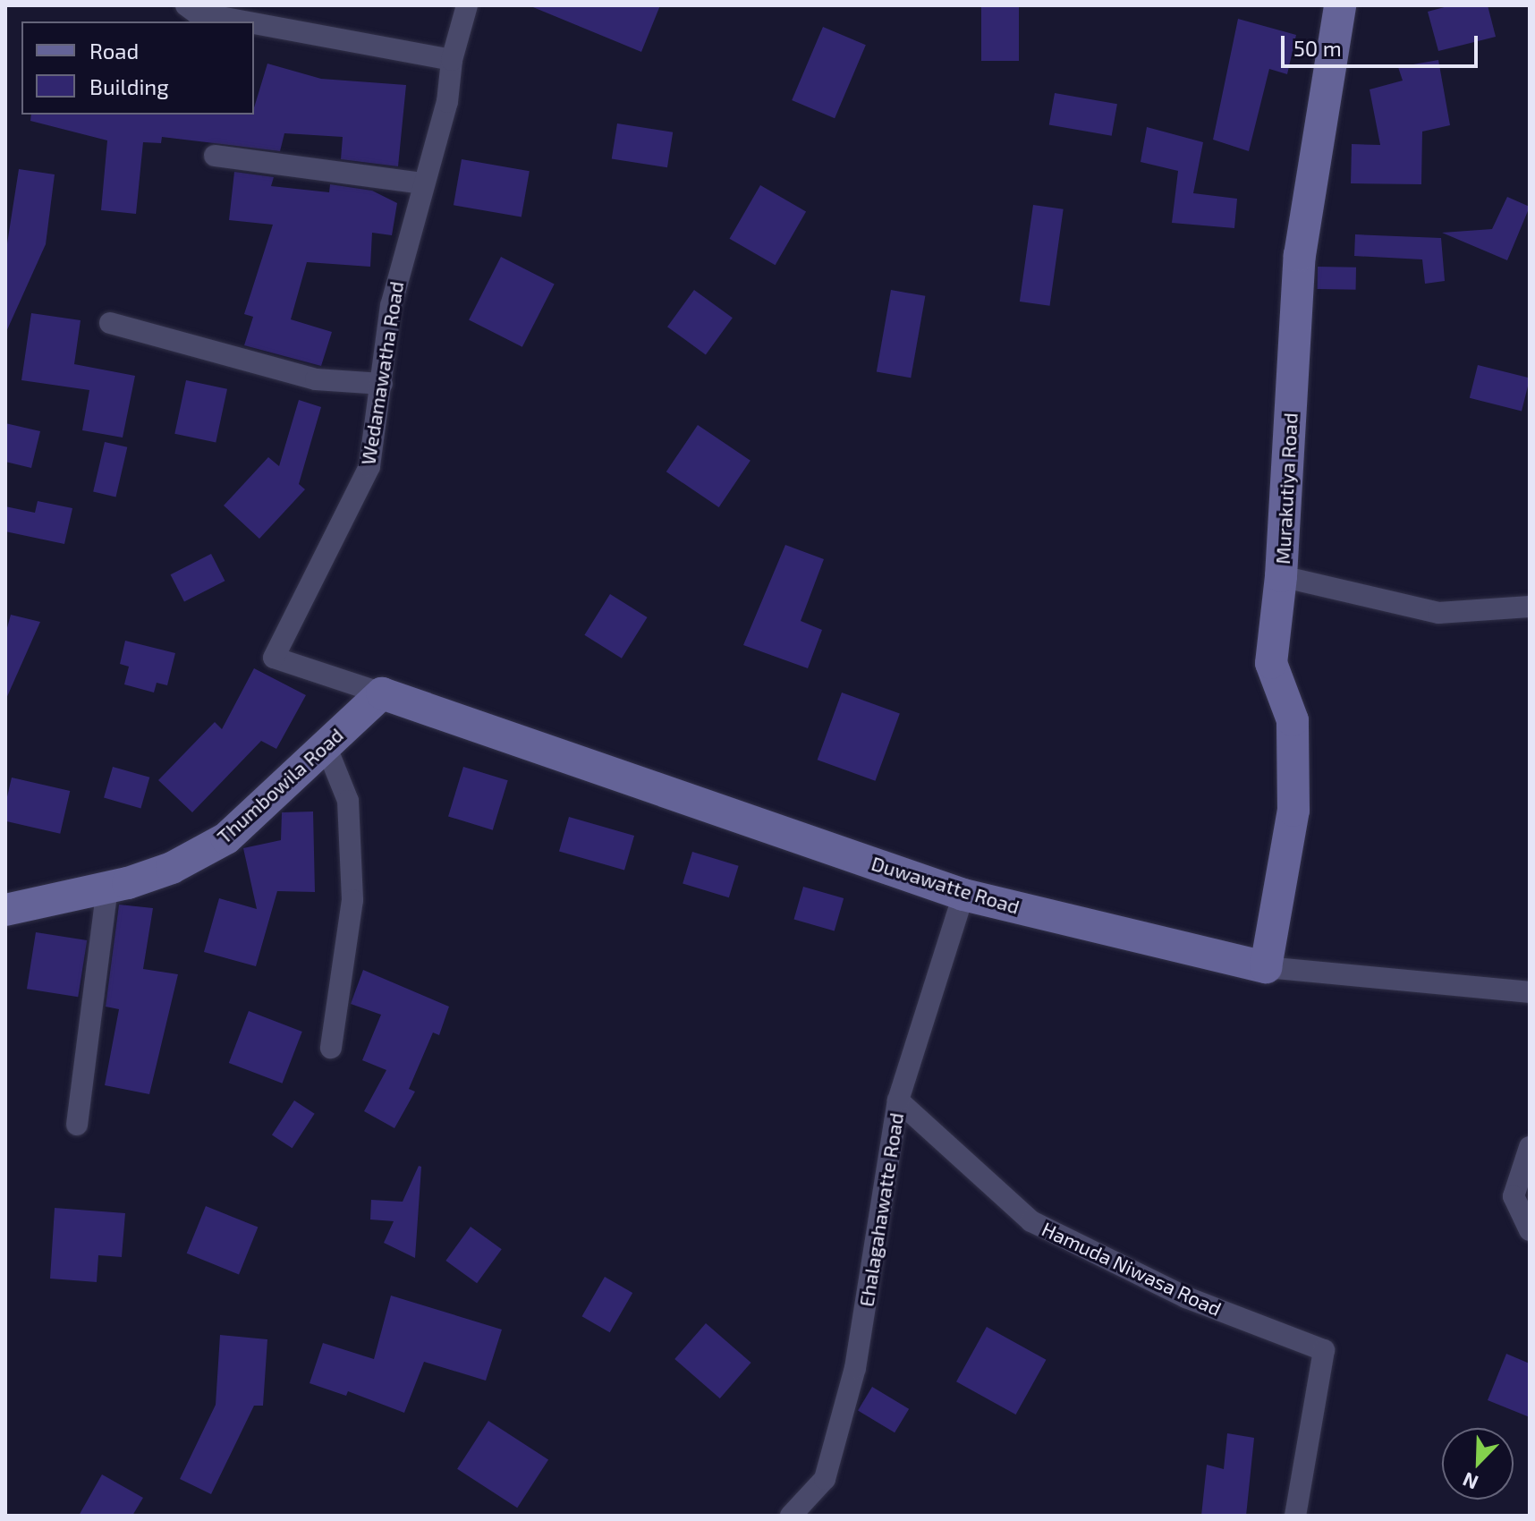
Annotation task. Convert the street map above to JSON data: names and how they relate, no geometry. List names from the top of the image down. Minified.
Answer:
{"streets":{"street":["Wedamawatha Road","Murakutiya Road","Thumbowila Road","Duwawatte Road","Ehalagahawatte Road","Hamuda Niwasa Road"]},"crossings":[["Wedamawatha Road","Thumbowila Road"],["Wedamawatha Road","Duwawatte Road"],["Murakutiya Road","Duwawatte Road"],["Thumbowila Road","Duwawatte Road"],["Duwawatte Road","Ehalagahawatte Road"],["Ehalagahawatte Road","Hamuda Niwasa Road"]],"legend":["Road","Building"],"scale_bar":"50 m","north":"bottom left"}
